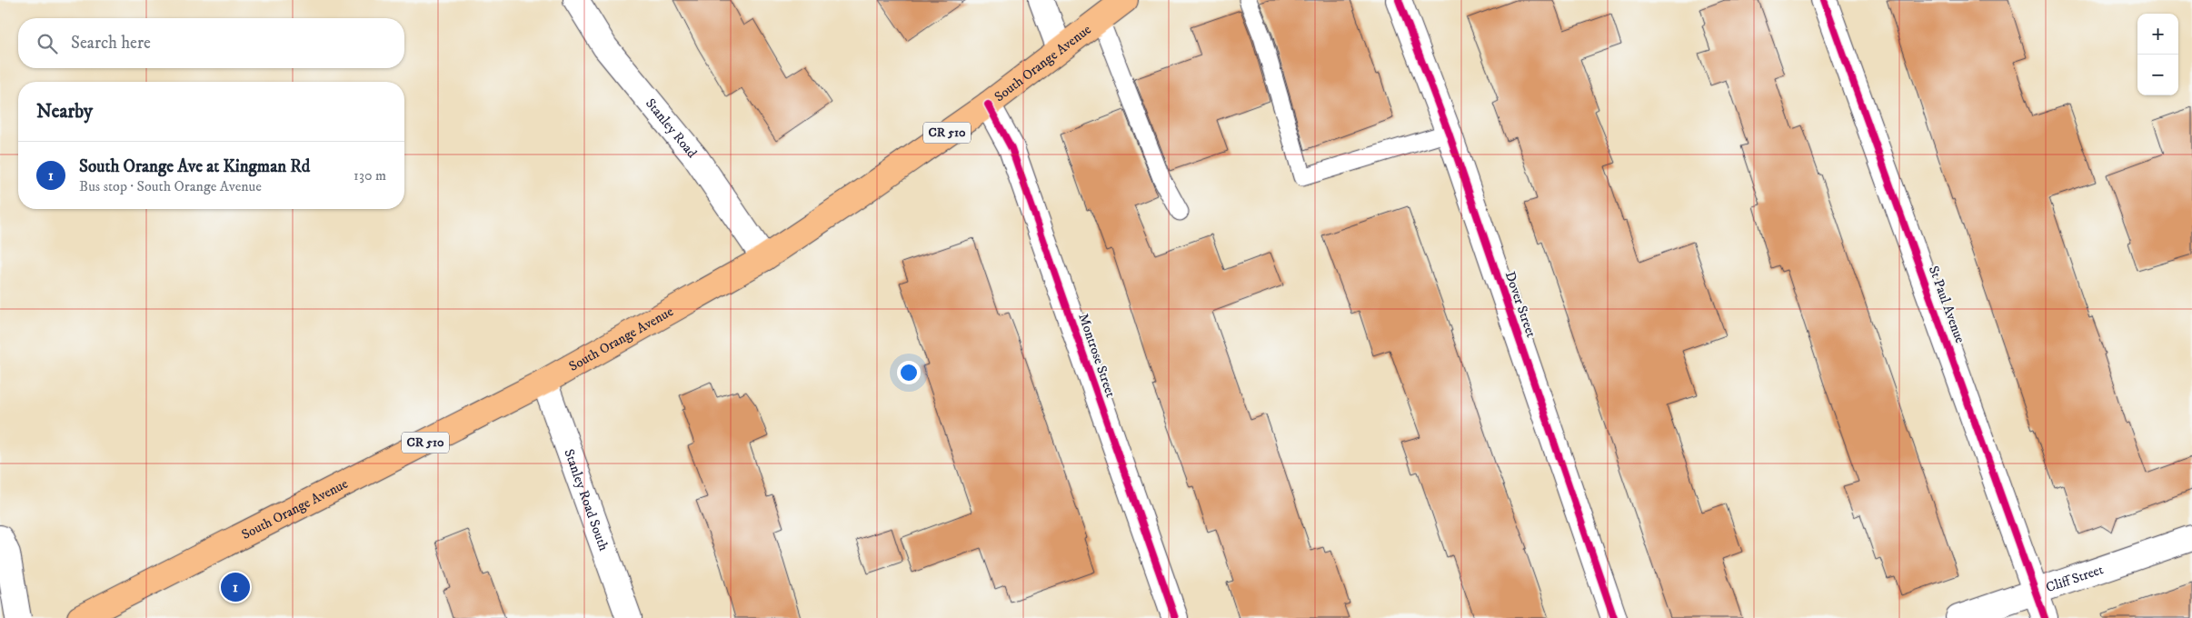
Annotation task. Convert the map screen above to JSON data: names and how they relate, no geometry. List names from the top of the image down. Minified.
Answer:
{"streets":{"main road":["South Orange Avenue","CR 510"],"street":["Stanley Road","Dover Street","St Paul Avenue","Montrose Street","Stanley Road South","Cliff Street"]},"crossings":[["South Orange Avenue","Stanley Road"],["South Orange Avenue","Montrose Street"],["South Orange Avenue","Stanley Road South"],["St Paul Avenue","Cliff Street"]],"page":{"map_buttons":["+","−"],"search":"Search here","heading":"Nearby","list":[{"mark":"1","name":"South Orange Ave at Kingman Rd","note":"Bus stop · South Orange Avenue","value":"130 m"}],"pins":"1"}}
